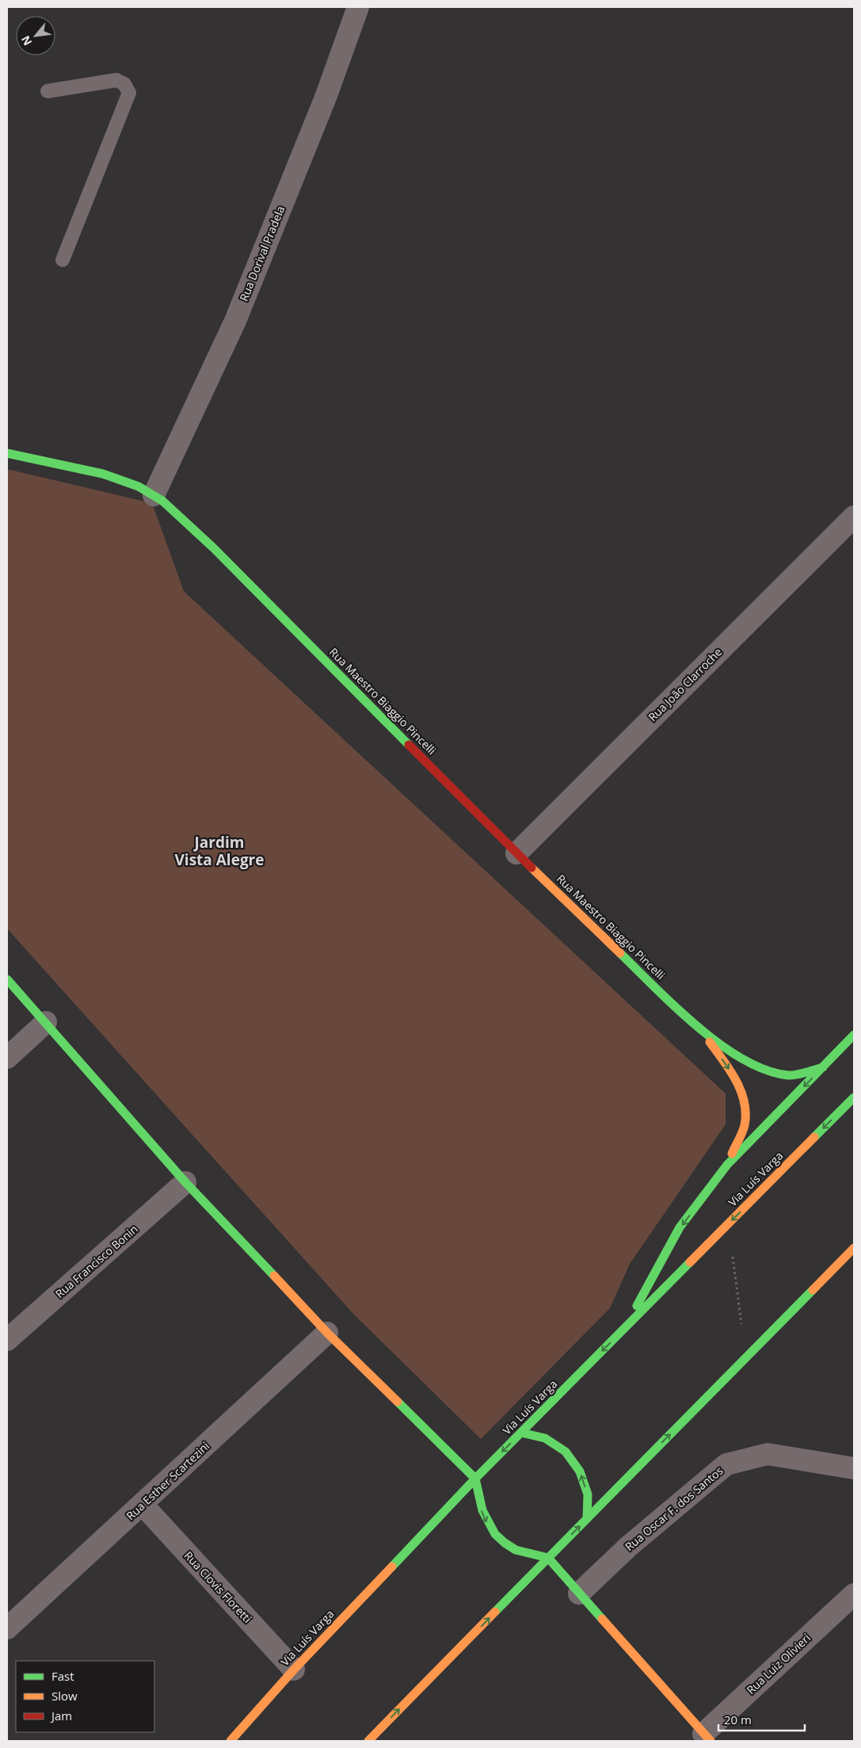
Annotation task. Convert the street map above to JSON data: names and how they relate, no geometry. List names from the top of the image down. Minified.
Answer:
{"streets":{"main road":["Rua Maestro Biaggio Pincelli","Via Luís Varga"],"street":["Rua Dorival Pradela","Rua João Clarroche","Rua Francisco Bonin","Rua Esther Scartezini","Rua Oscar F. dos Santos","Rua Clovis Floretti","Rua Luiz Olivieri"]},"crossings":[["Rua Dorival Pradela","Rua Maestro Biaggio Pincelli"],["Rua João Clarroche","Rua Maestro Biaggio Pincelli"],["Via Luís Varga","Rua Clovis Floretti"],["Rua Esther Scartezini","Rua Clovis Floretti"]],"districts":["Jardim Vista Alegre"],"legend":["Fast","Slow","Jam"],"scale_bar":"20 m","north":"bottom left"}
